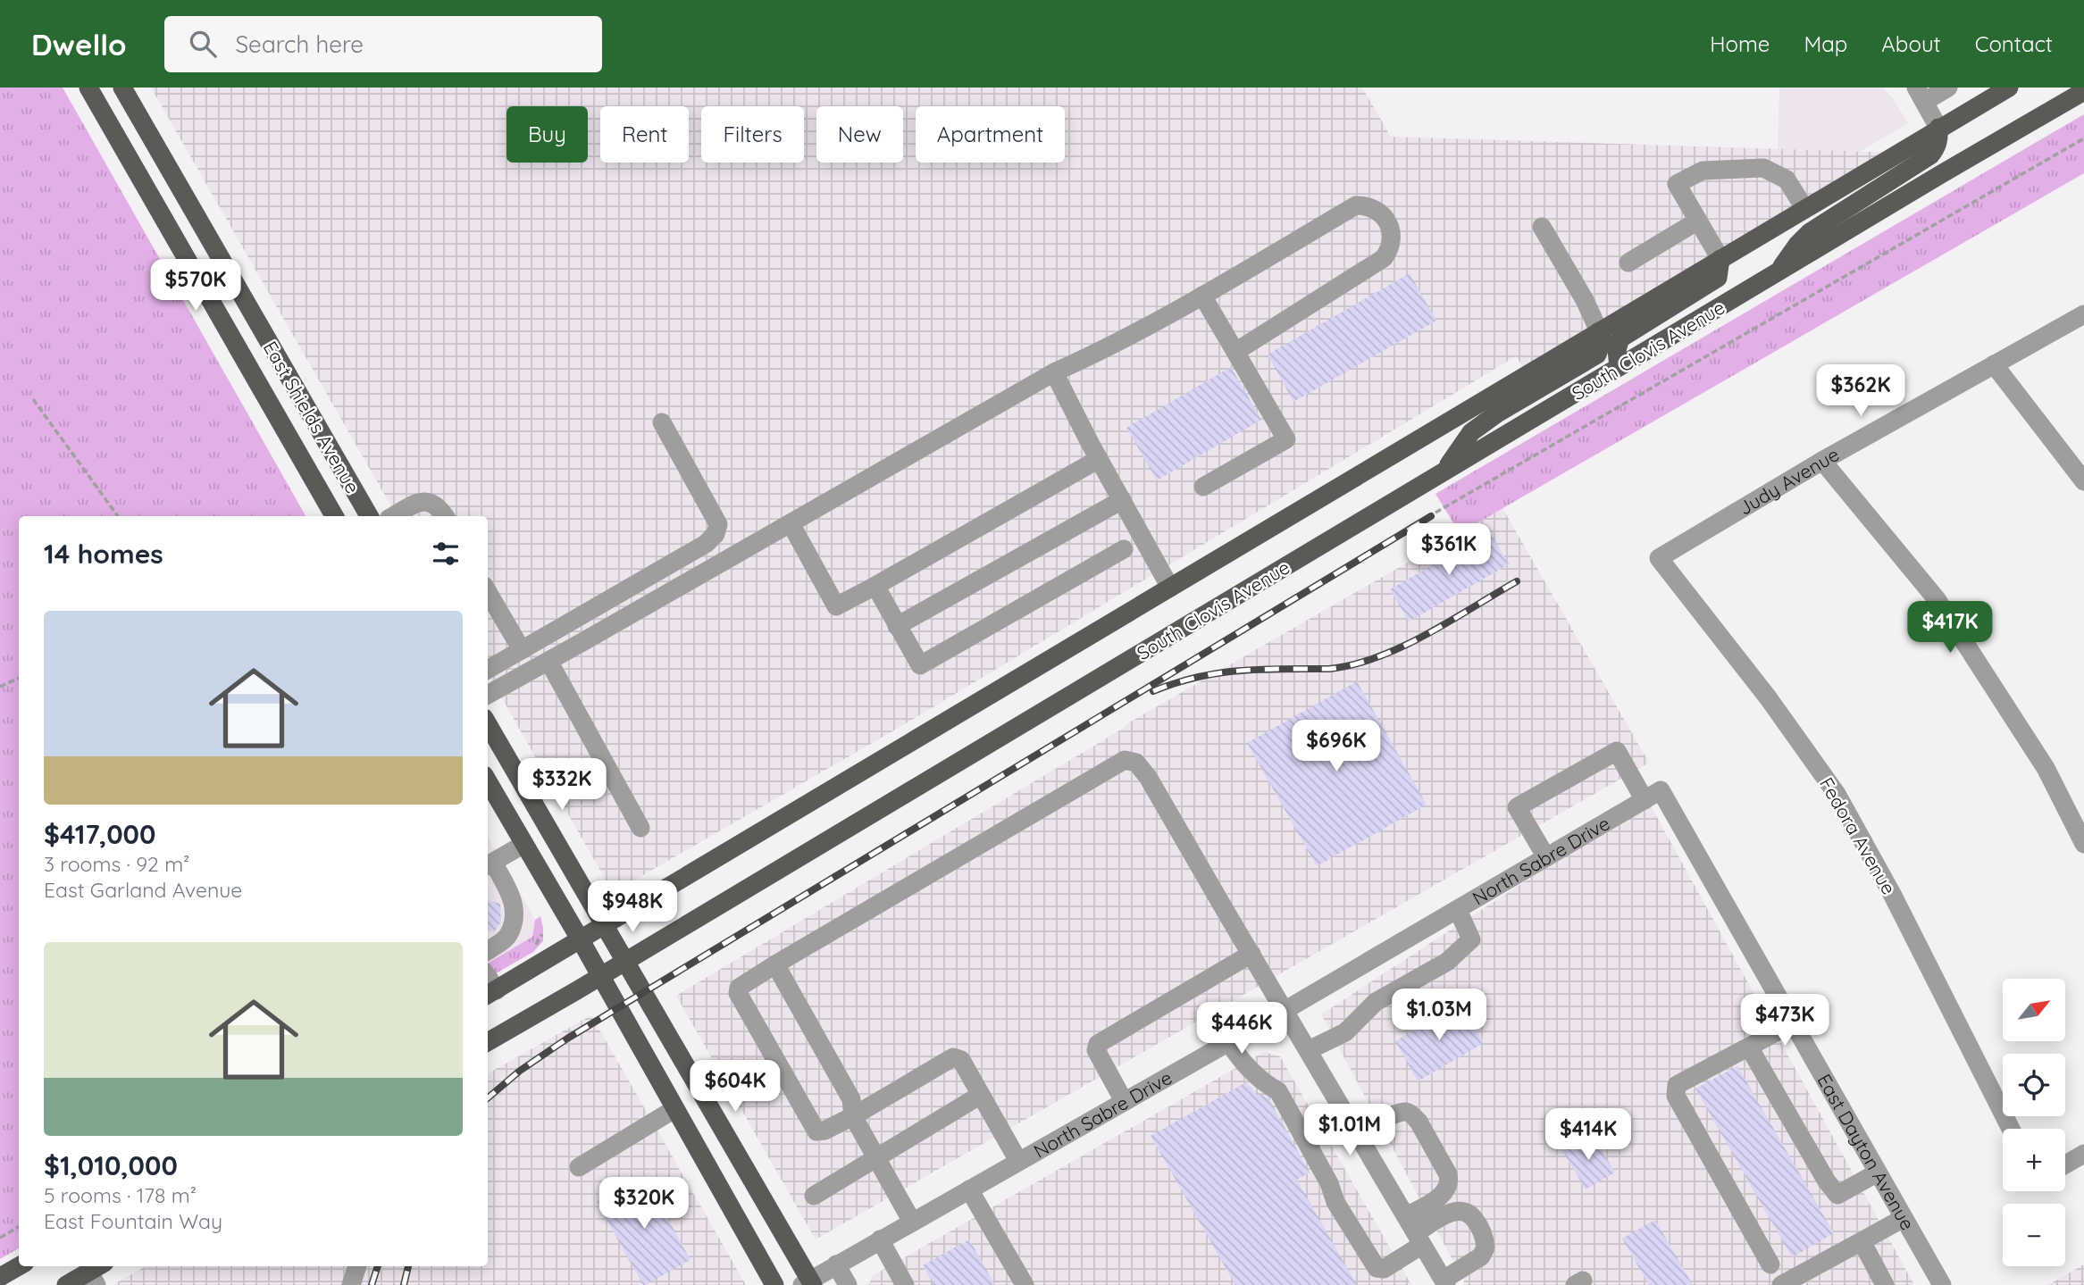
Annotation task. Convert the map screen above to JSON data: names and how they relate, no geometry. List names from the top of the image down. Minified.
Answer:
{"streets":{"main road":["South Clovis Avenue","East Shields Avenue"],"street":["Judy Avenue","Fedora Avenue","North Sabre Drive","East Dayton Avenue"]},"crossings":[["Judy Avenue","Fedora Avenue"],["North Sabre Drive","East Dayton Avenue"]],"north":"top right","page":{"header":"Dwello","search":"Search here","nav":["Home","Map","About","Contact"],"chip":["Buy","Rent","Filters","New","Apartment"],"price":["$570K","$362K","$361K","$417K","$696K","$332K","$948K","$1.03M","$473K","$446K","$604K","$1.01M","$414K","$320K"],"heading":"14 homes","list":[{"name":"$417,000","note":"3 rooms · 92 m² · East Garland Avenue"},{"name":"$1,010,000","note":"5 rooms · 178 m² · East Fountain Way"}],"map_buttons":["+","−"]}}
